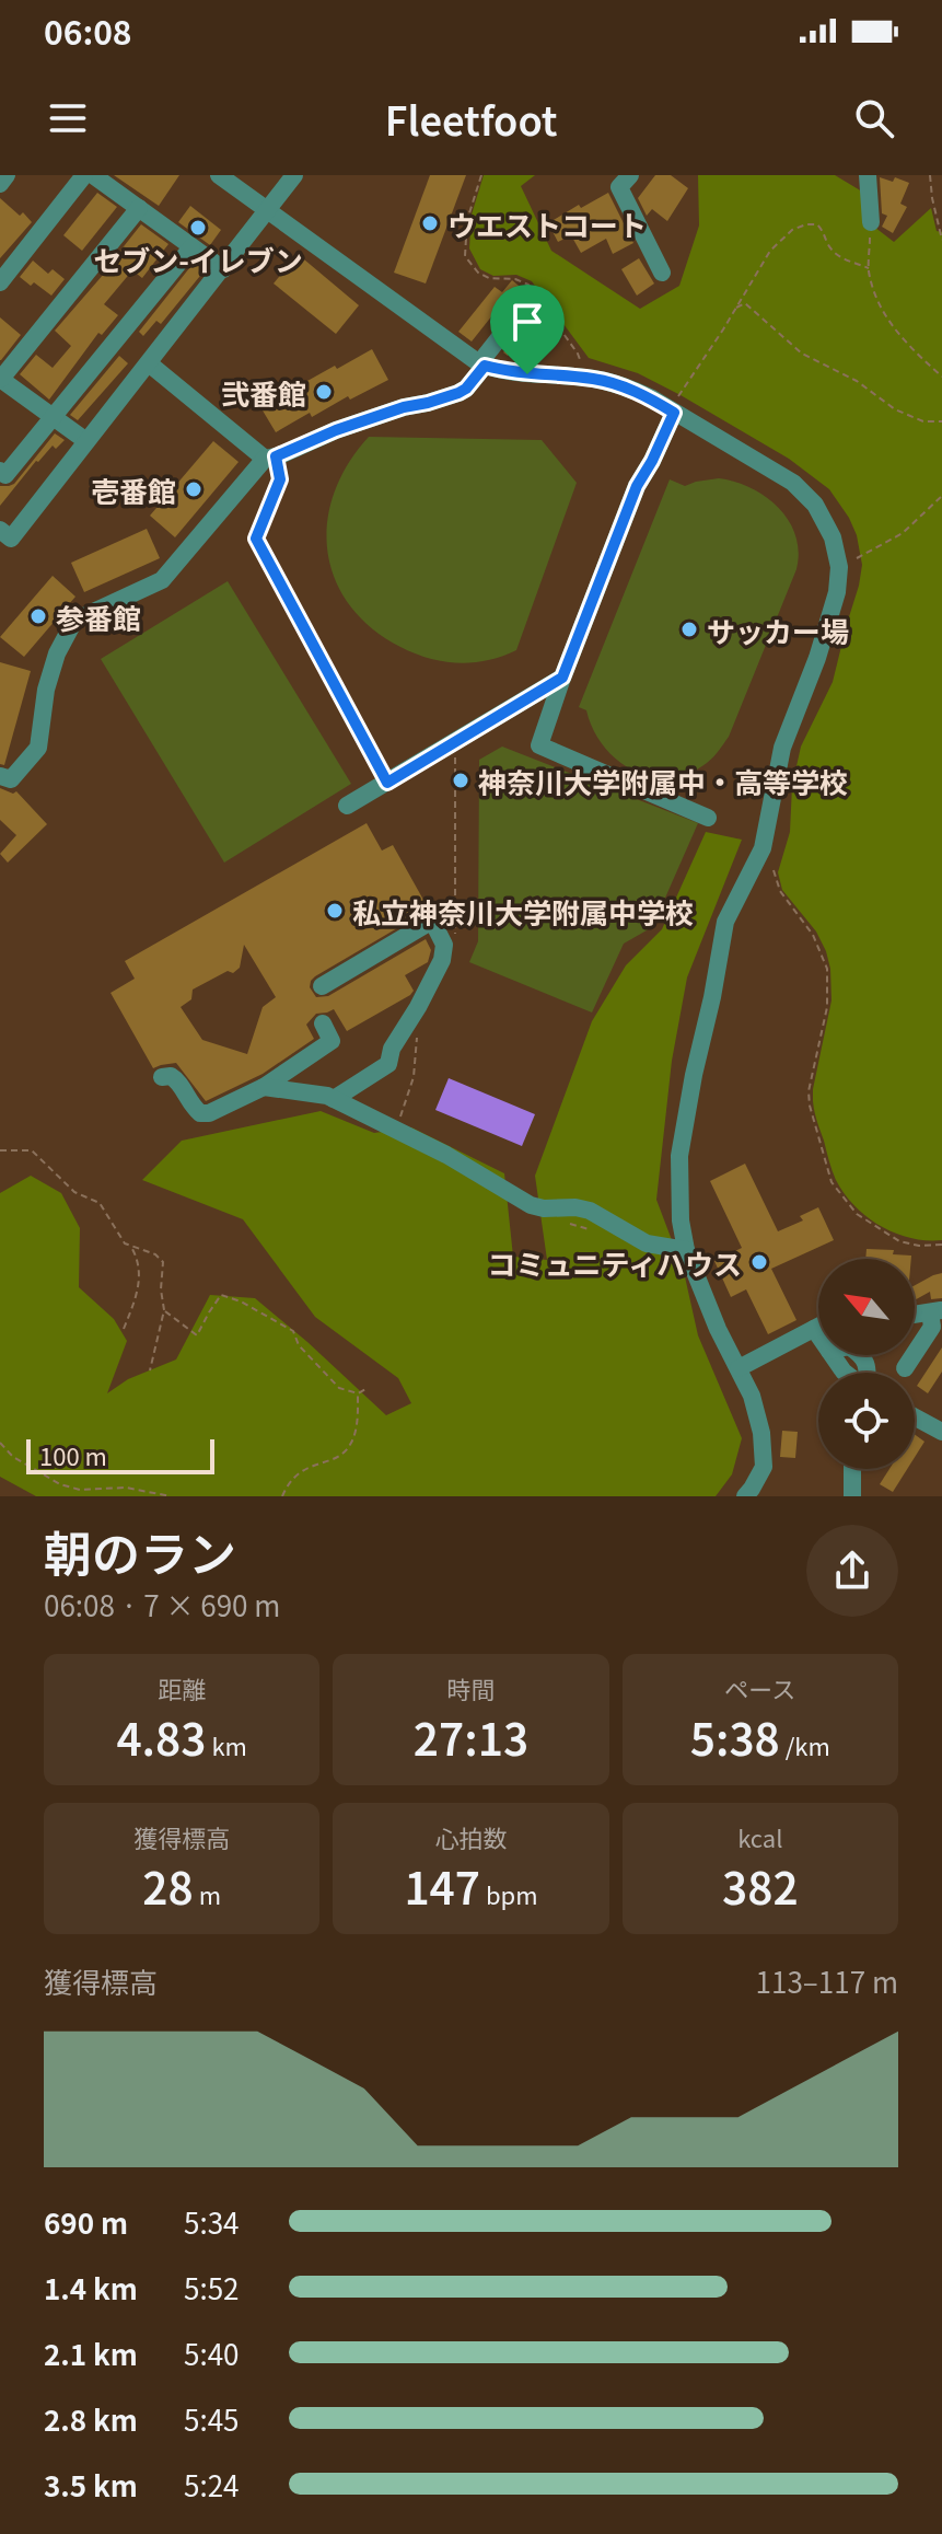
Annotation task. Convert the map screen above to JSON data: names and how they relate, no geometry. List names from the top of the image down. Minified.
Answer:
{"places":["ウエストコート","セブン-イレブン","弐番館","壱番館","参番館","サッカー場","神奈川大学附属中・高等学校","私立神奈川大学附属中学校","コミュニティハウス"],"scale_bar":"100 m","north":"top left","page":{"status":"06:08","header":"Fleetfoot","scale":"100 m","heading":["朝のラン","06:08 · 7 × 690 m"],"stats":[["距離","4.83 km"],["時間","27:13"],["ペース","5:38 /km"],["獲得標高","28 m"],["心拍数","147 bpm"],["kcal","382"]],"chart":["獲得標高","113–117 m"],"list":[{"name":"690 m","note":"5:34"},{"name":"1.4 km","note":"5:52"},{"name":"2.1 km","note":"5:40"},{"name":"2.8 km","note":"5:45"},{"name":"3.5 km","note":"5:24"}]}}
